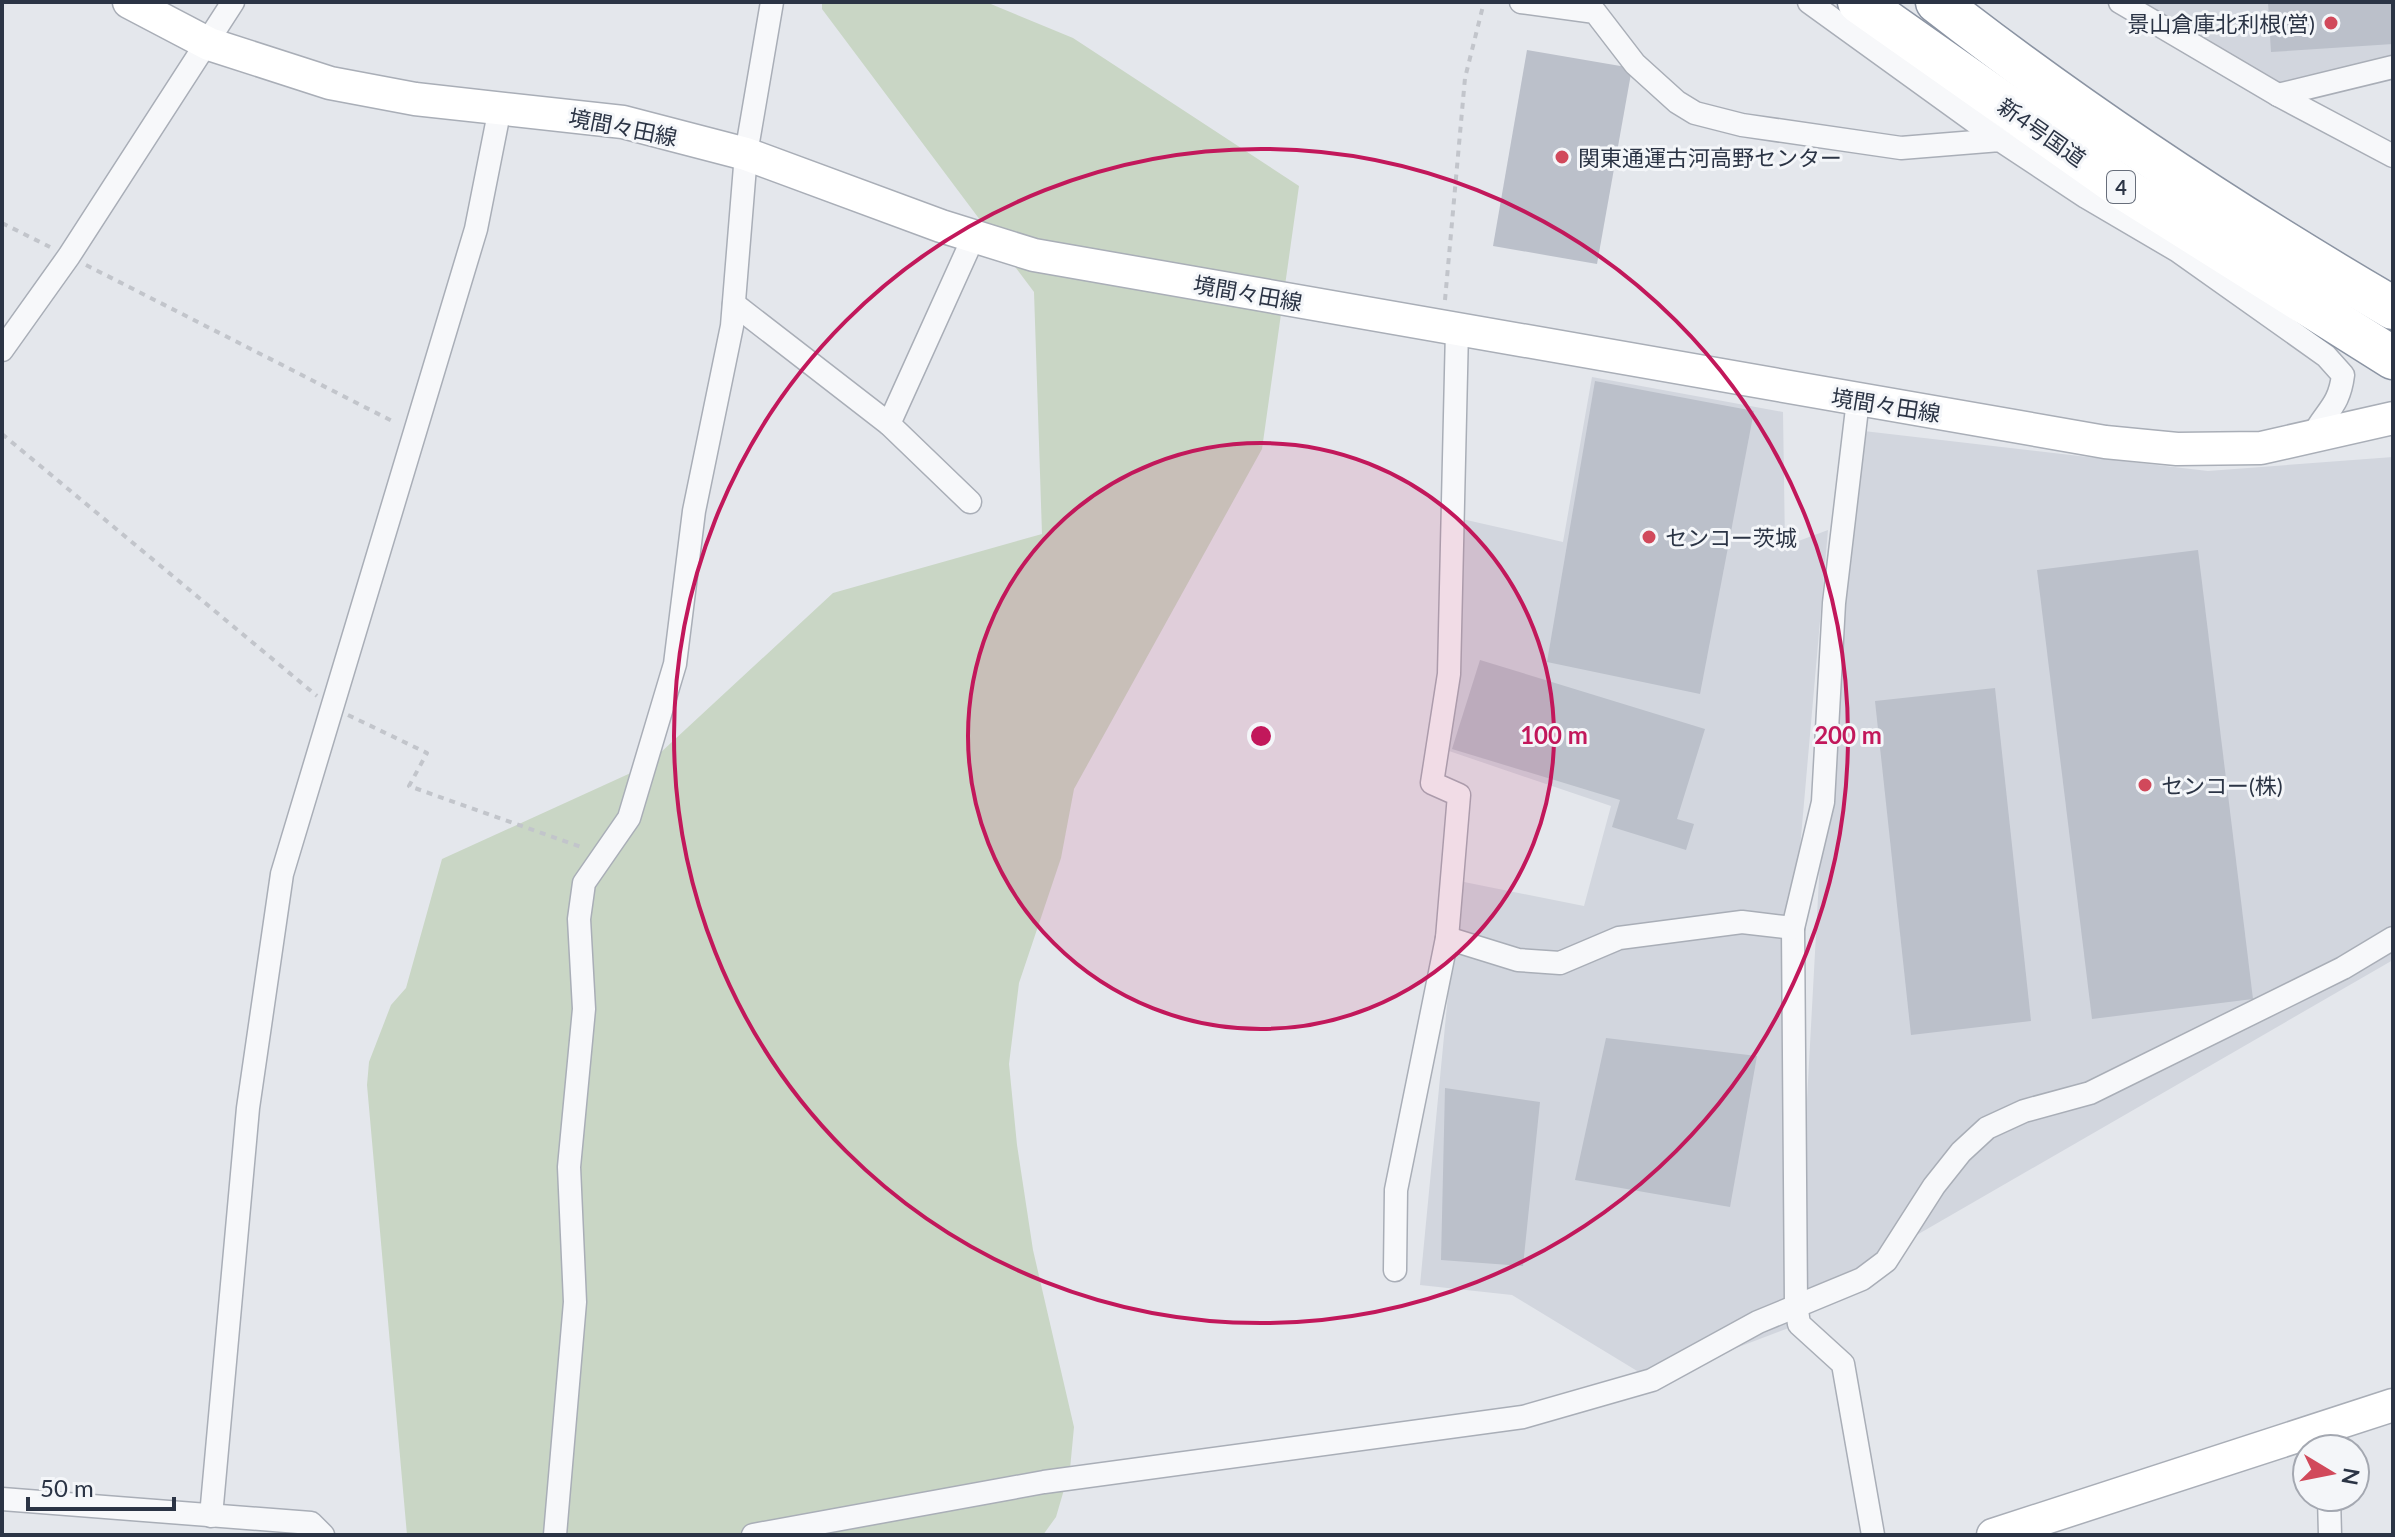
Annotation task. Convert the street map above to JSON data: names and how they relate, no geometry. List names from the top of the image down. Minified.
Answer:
{"streets":{"highway":["新4号国道","4"],"main road":["境間々田線"]},"places":["景山倉庫北利根(営)","関東通運古河高野センター","センコー茨城","センコー(株)"],"scale_bar":"50 m","north":"right","rings":["100 m","200 m"]}
